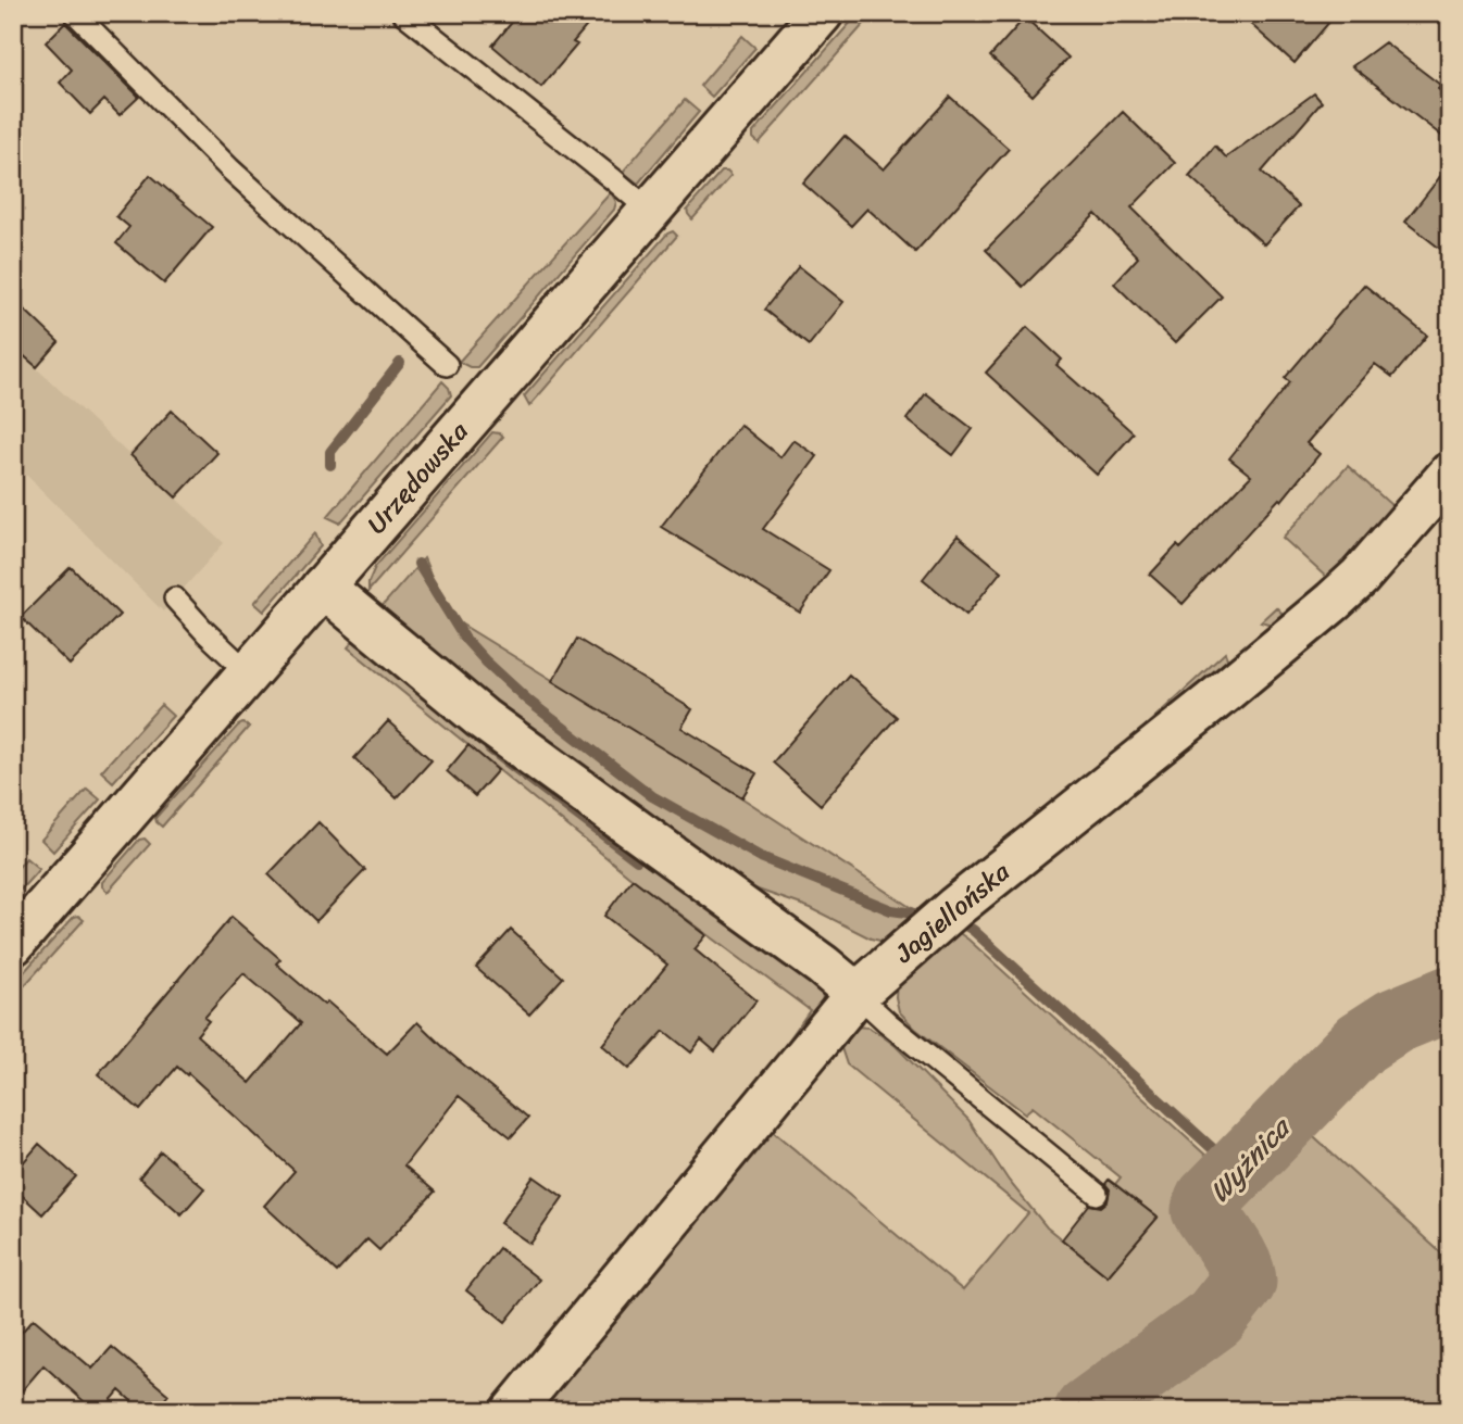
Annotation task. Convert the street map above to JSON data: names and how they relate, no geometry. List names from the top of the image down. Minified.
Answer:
{"streets":{"street":["Urzędowska","Jagiellońska"]},"water":["Wyżnica"]}
